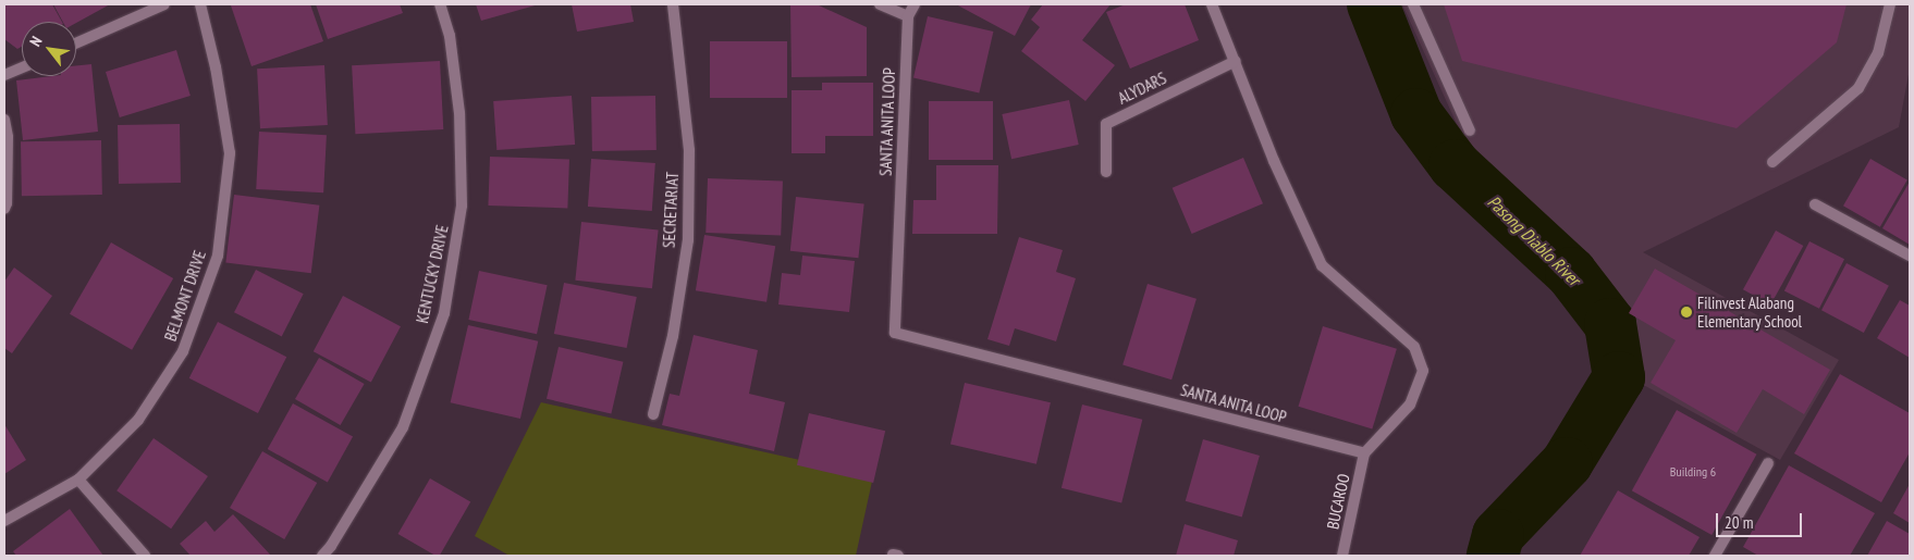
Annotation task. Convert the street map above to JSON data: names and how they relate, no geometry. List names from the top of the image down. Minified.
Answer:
{"streets":{"street":["ALYDARS","SANTA ANITA LOOP","SECRETARIAT","KENTUCKY DRIVE","BELMONT DRIVE","BUCAROO"]},"crossings":[["SANTA ANITA LOOP","BUCAROO"]],"water":["Pasong Diablo River"],"places":["Filinvest Alabang Elementary School"],"house_numbers":["Building 6"],"scale_bar":"20 m","north":"top left"}
